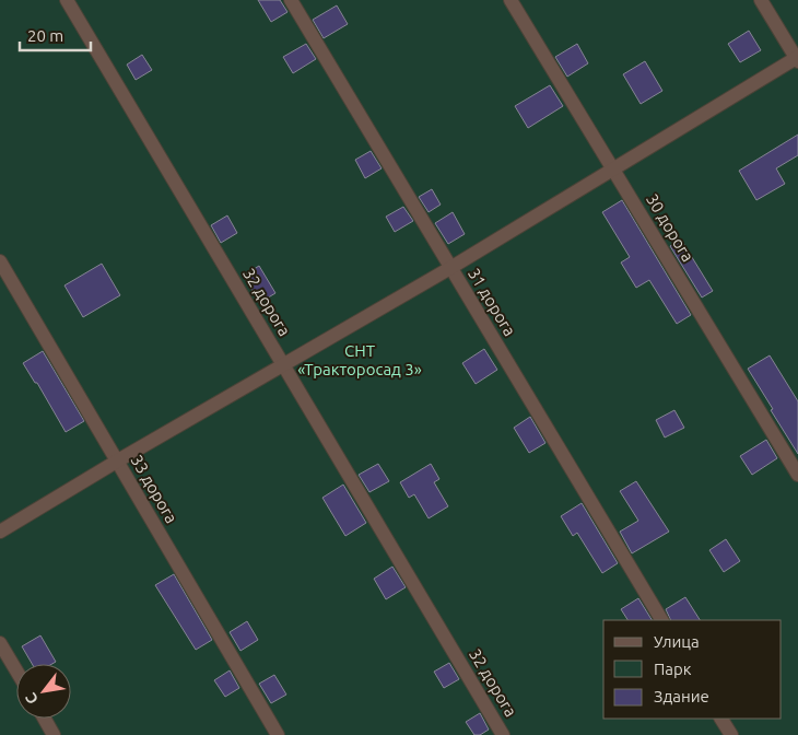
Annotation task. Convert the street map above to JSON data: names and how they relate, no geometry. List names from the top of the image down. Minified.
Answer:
{"streets":{"street":["30 дорога","32 дорога","31 дорога","33 дорога"]},"parks":["СНТ «Тракторосад 3»"],"legend":["Улица","Парк","Здание"],"scale_bar":"20 m","north":"bottom left"}
